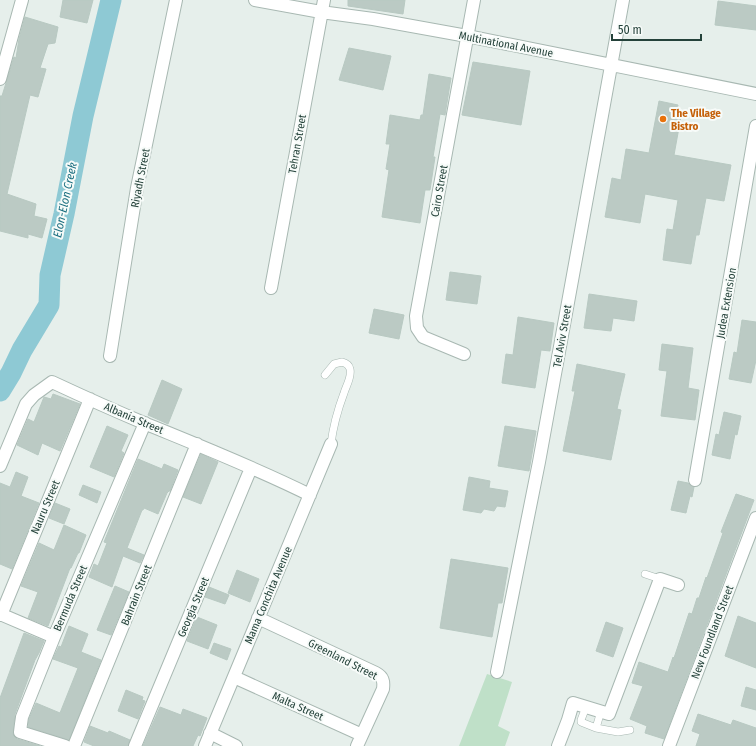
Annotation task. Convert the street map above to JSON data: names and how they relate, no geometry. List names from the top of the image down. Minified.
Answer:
{"streets":{"street":["Multinational Avenue","Tehran Street","Riyadh Street","Cairo Street","Judea Extension","Tel Aviv Street","Albania Street","Nauru Street","Bahrain Street","Mama Conchita Avenue","Bermuda Street","Georgia Street","New Foundland Street","Greenland Street","Malta Street"]},"crossings":[["Multinational Avenue","Tehran Street"],["Multinational Avenue","Cairo Street"],["Multinational Avenue","Tel Aviv Street"],["Albania Street","Nauru Street"],["Albania Street","Bahrain Street"],["Albania Street","Mama Conchita Avenue"],["Albania Street","Bermuda Street"],["Albania Street","Georgia Street"],["Mama Conchita Avenue","Greenland Street"],["Mama Conchita Avenue","Malta Street"],["Greenland Street","Malta Street"]],"water":["Elon-Elon Creek"],"places":["The Village Bistro"],"scale_bar":"50 m"}
